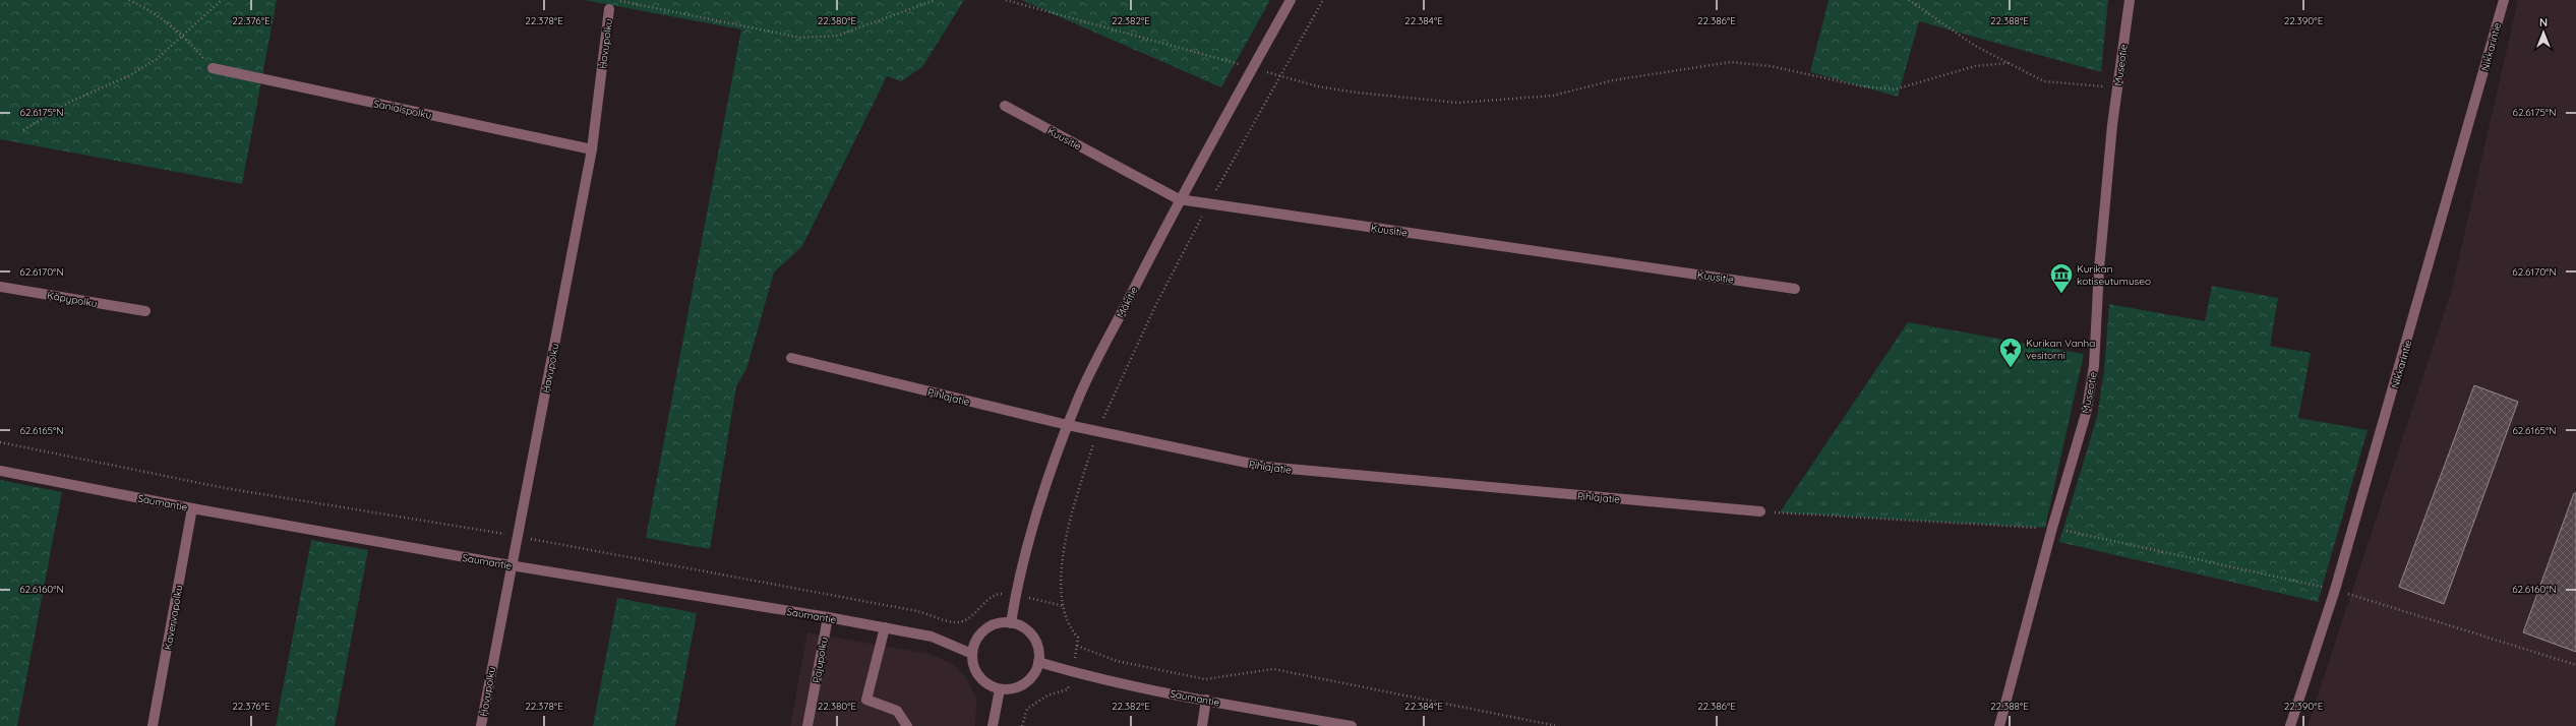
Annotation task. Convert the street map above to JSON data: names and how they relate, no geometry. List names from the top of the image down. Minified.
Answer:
{"streets":{"street":["Havupolku","Nikkarintie","Museotie","Saniaispolku","Kuusitie","Käpypolku","Mäkitie","Pihlajatie","Saumantie","Kavervapolku","Pajupolku"]},"crossings":[["Havupolku","Saniaispolku"],["Havupolku","Saumantie"],["Kuusitie","Mäkitie"],["Mäkitie","Pihlajatie"],["Mäkitie","Saumantie"],["Saumantie","Kavervapolku"],["Saumantie","Pajupolku"]],"places":{"museum":["Kurikan kotiseutumuseo"],"place":["Kurikan Vanha vesitorni"]},"north":"top","coordinates":["22.376°E","22.378°E","22.380°E","22.382°E","22.384°E","22.386°E","22.388°E","22.390°E","62.6175°N","62.6170°N","62.6165°N","62.6160°N"]}
